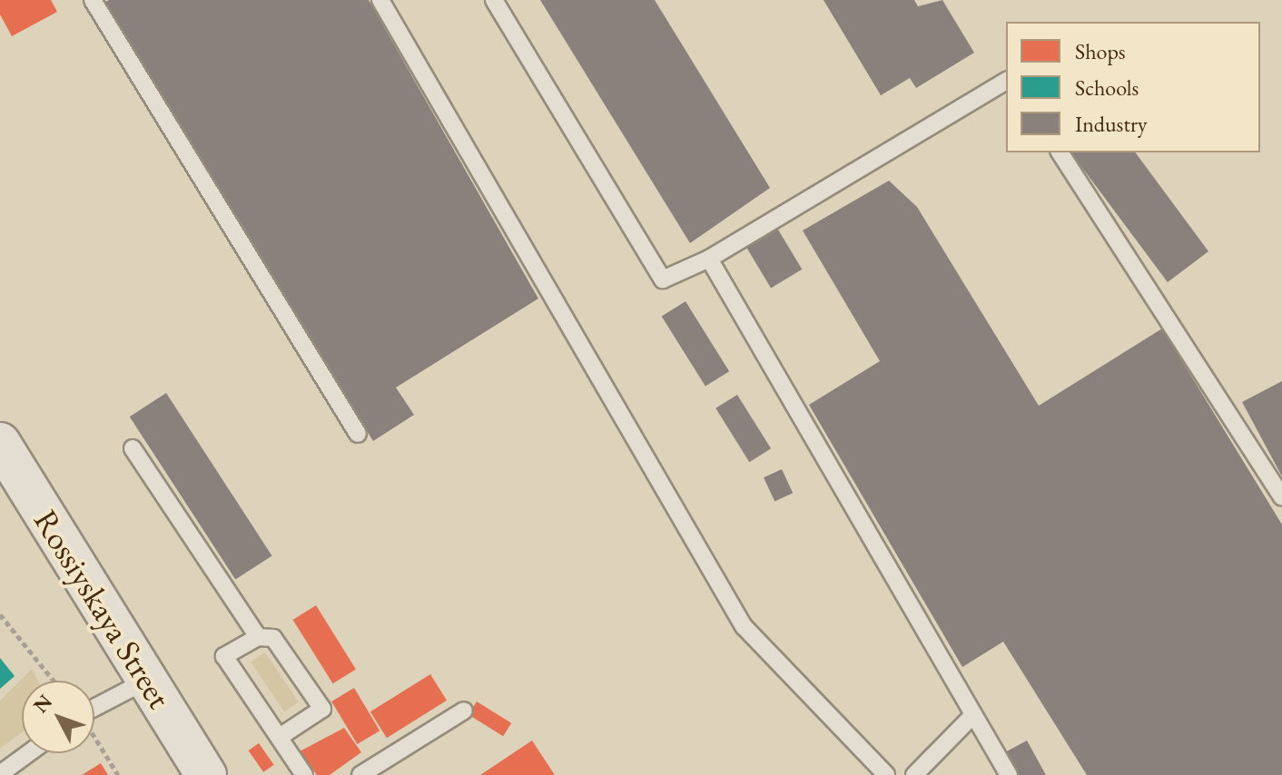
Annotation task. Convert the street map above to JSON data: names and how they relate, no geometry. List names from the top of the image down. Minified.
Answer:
{"streets":{"main road":["Rossiyskaya Street"]},"legend":["Shops","Schools","Industry"],"north":"top left"}
